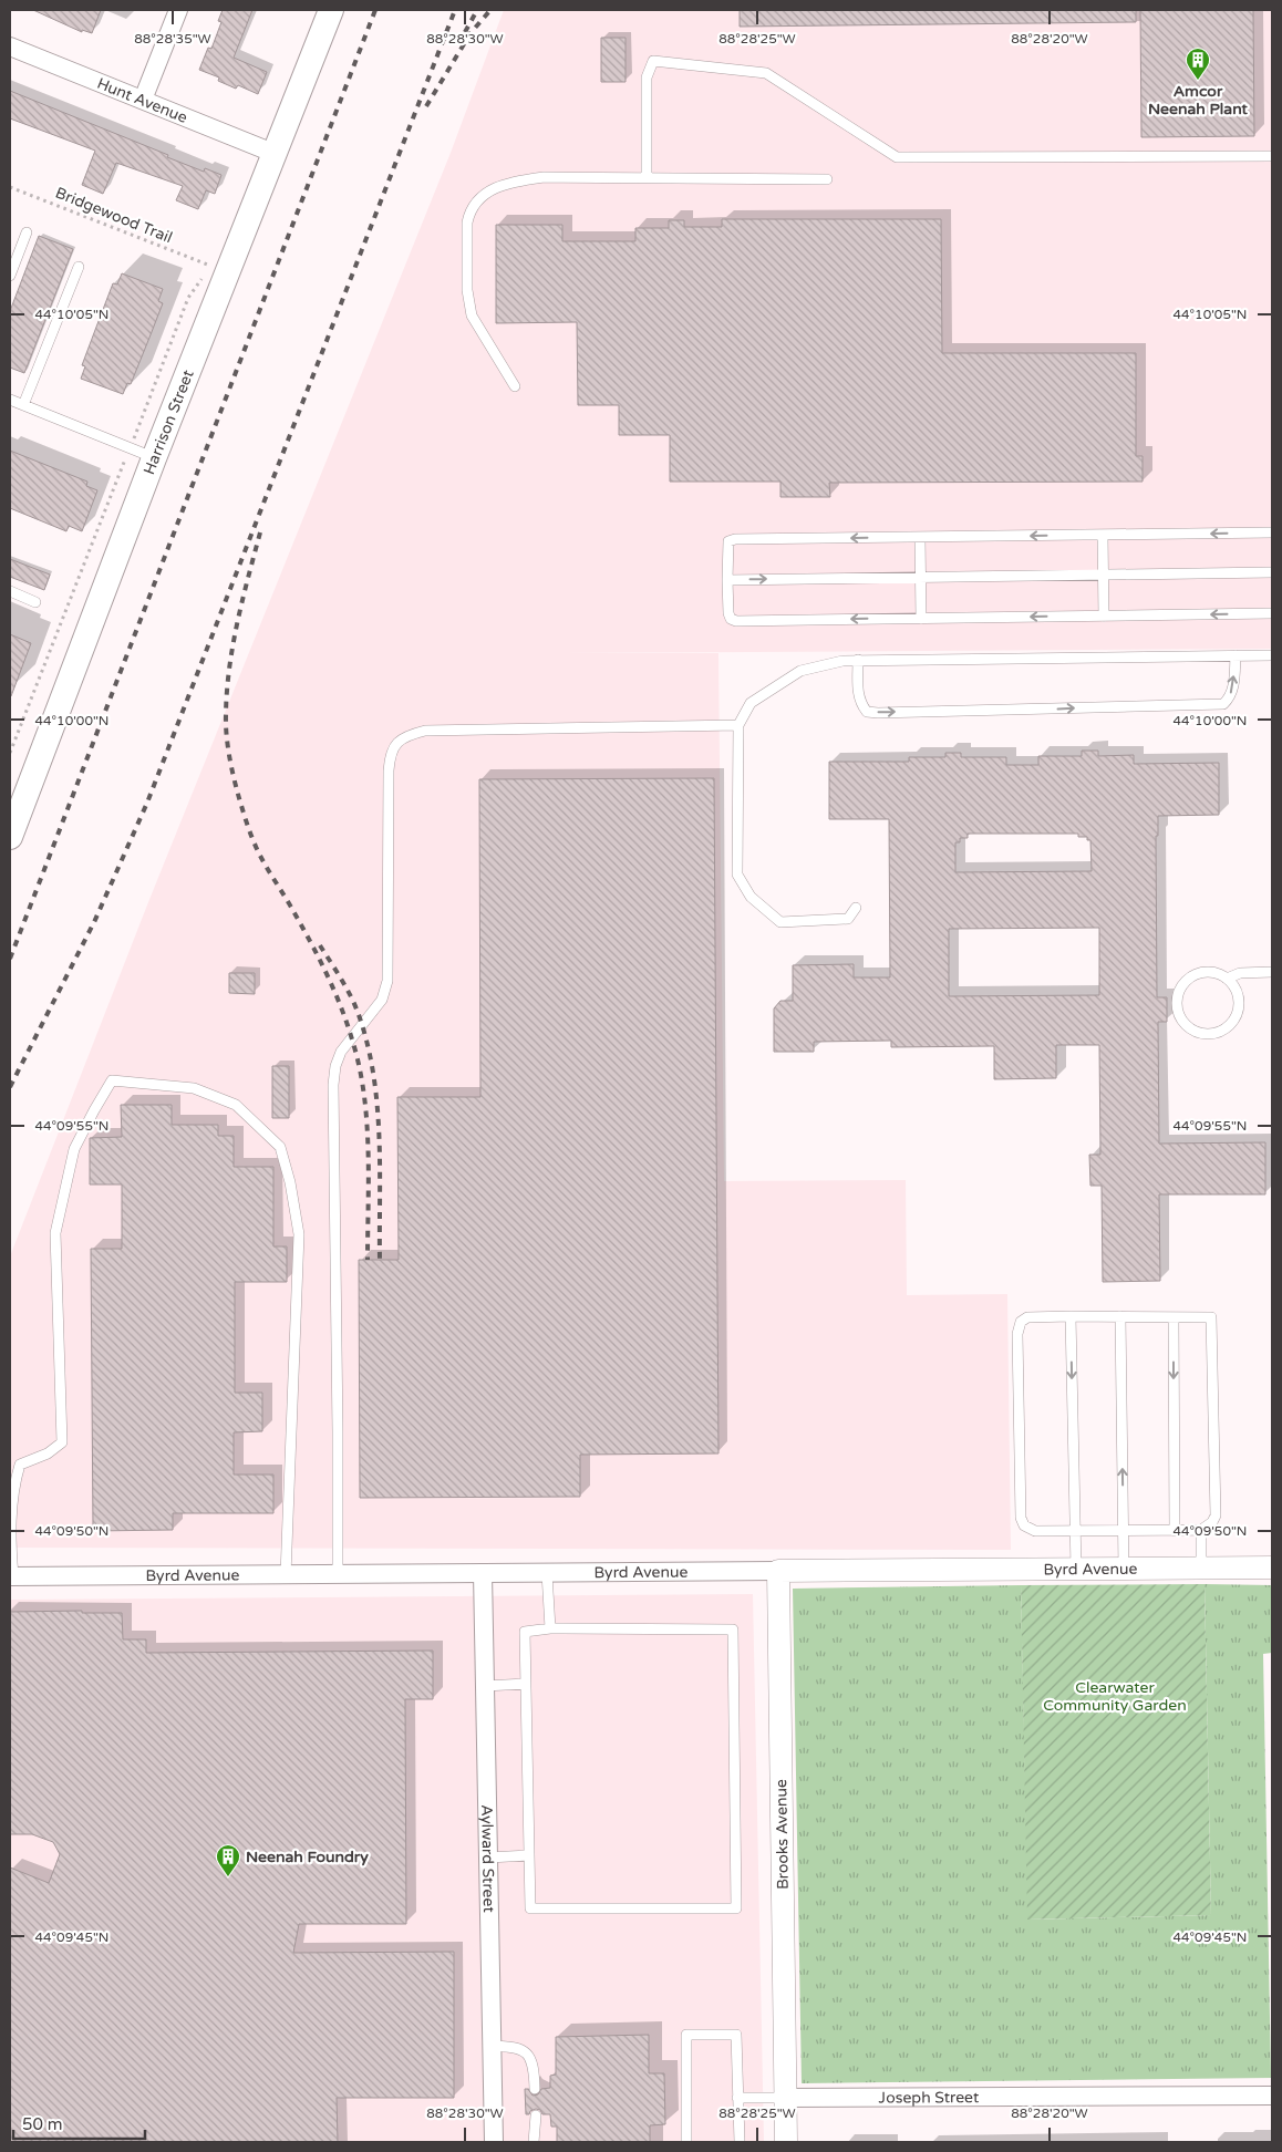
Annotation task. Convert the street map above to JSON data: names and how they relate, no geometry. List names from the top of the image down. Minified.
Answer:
{"streets":{"main road":["Harrison Street"],"street":["Hunt Avenue","Byrd Avenue","Brooks Avenue","Aylward Street","Joseph Street"],"path":["Bridgewood Trail"]},"crossings":[["Hunt Avenue","Harrison Street"],["Byrd Avenue","Brooks Avenue"],["Byrd Avenue","Aylward Street"],["Brooks Avenue","Joseph Street"]],"parks":["Clearwater Community Garden"],"places":{"building":["Amcor Neenah Plant","Neenah Foundry"]},"scale_bar":"50 m","coordinates":["88°28'35\"W","88°28'30\"W","88°28'25\"W","88°28'20\"W","44°10'05\"N","44°10'00\"N","44°09'55\"N","44°09'50\"N","44°09'45\"N"]}
